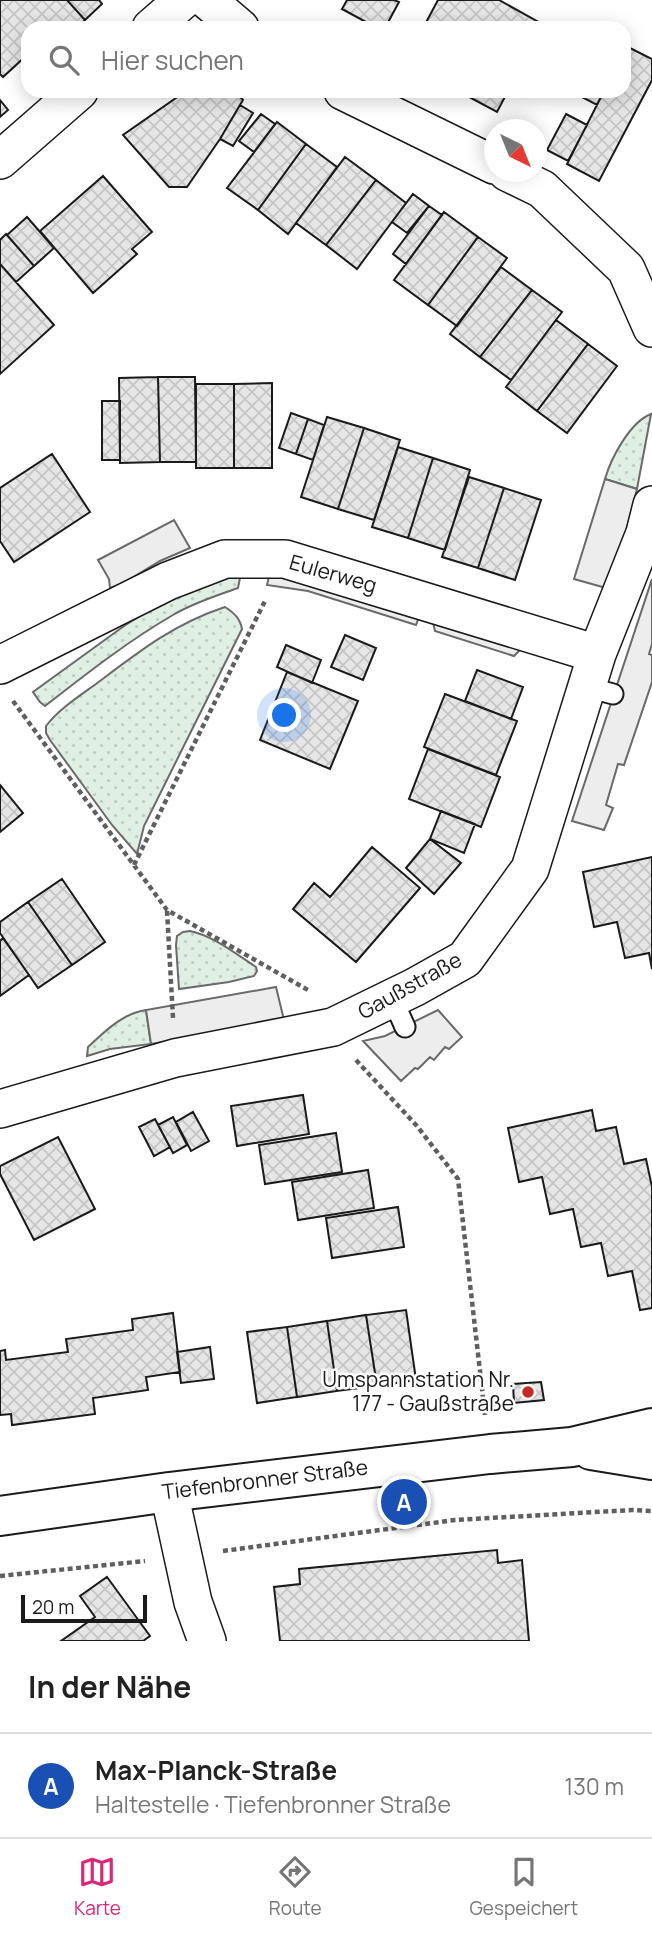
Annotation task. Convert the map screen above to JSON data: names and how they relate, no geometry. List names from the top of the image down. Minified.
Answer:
{"streets":{"street":["Eulerweg","Gaußstraße","Tiefenbronner Straße"]},"crossings":[["Eulerweg","Gaußstraße"]],"places":["Umspannstation Nr. 177 - Gaußstraße"],"scale_bar":"20 m","north":"bottom right","page":{"search":"Hier suchen","pins":"A","scale":"20 m","heading":"In der Nähe","list":[{"mark":"A","name":"Max-Planck-Straße","note":"Haltestelle · Tiefenbronner Straße","value":"130 m"}],"nav":["Karte","Route","Gespeichert"]}}
